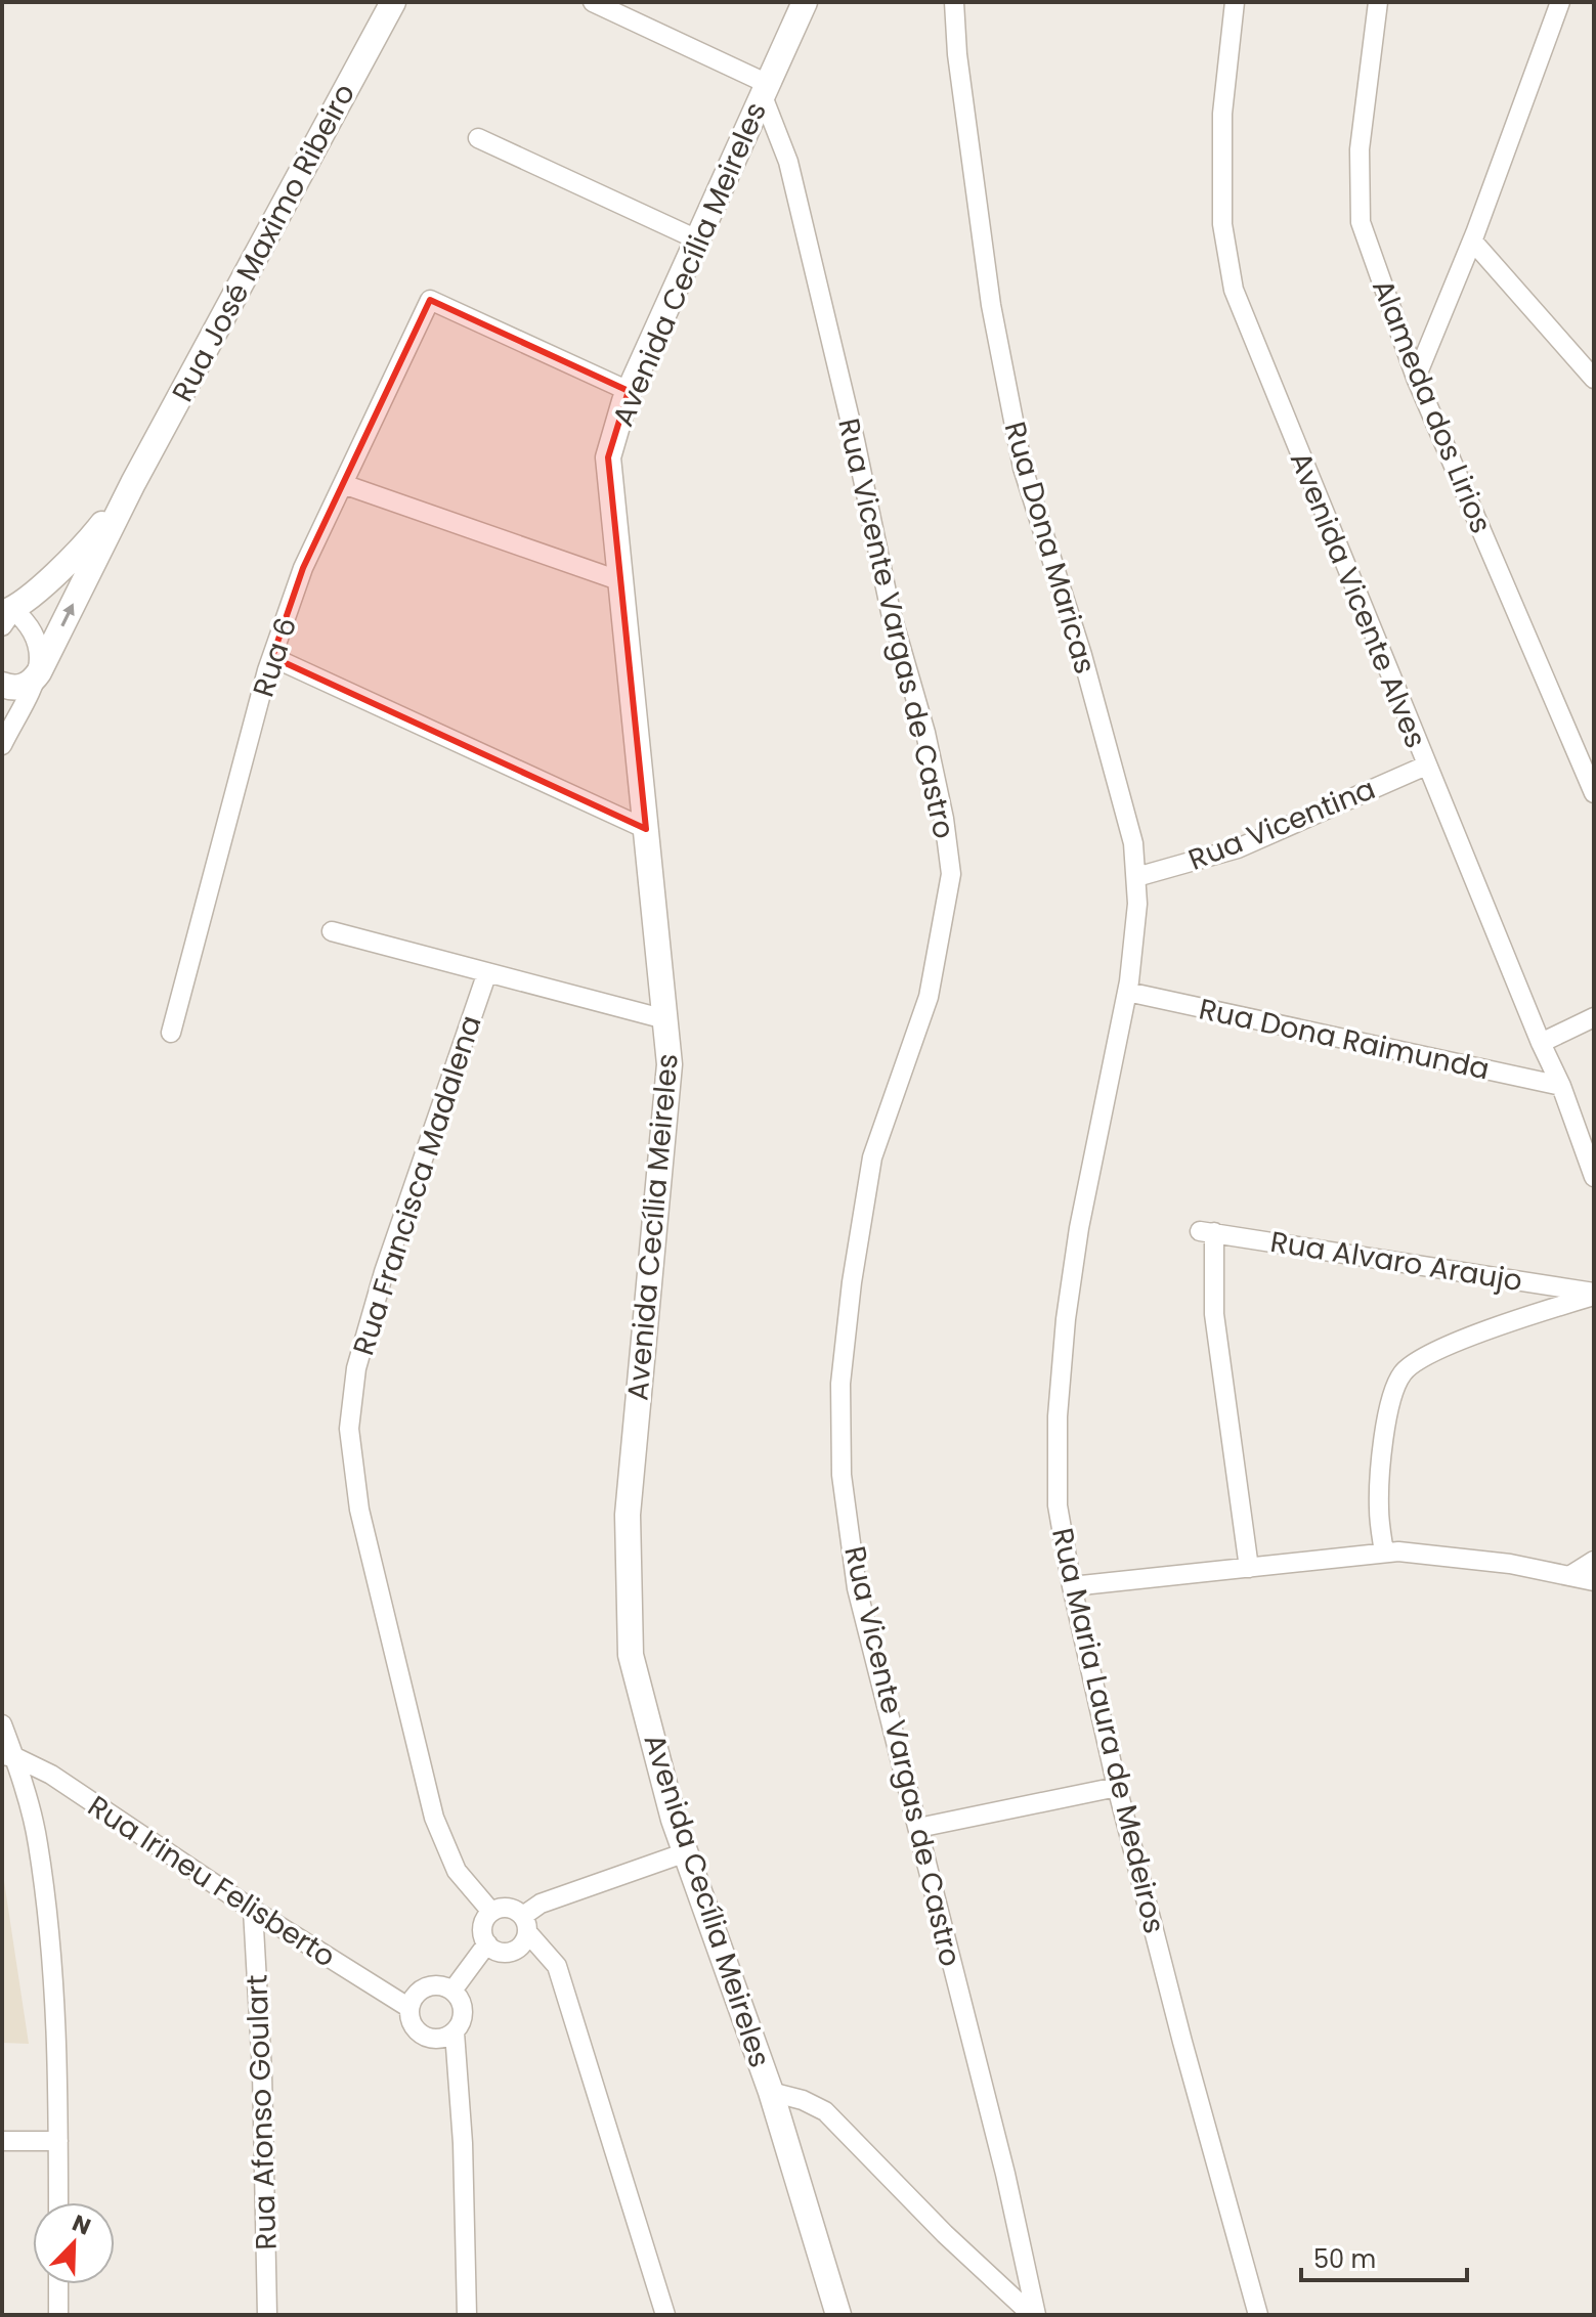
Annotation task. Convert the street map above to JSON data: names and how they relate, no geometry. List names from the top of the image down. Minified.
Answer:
{"streets":{"street":["Rua José Maximo Ribeiro","Avenida Cecília Meireles","Alameda dos Lirios","Rua Dona Maricas","Avenida Vicente Alves","Rua Vicente Vargas de Castro","Rua 6","Rua Vicentina","Rua Dona Raimunda","Rua Francisca Madalena","Rua Alvaro Araujo","Rua Maria Laura de Medeiros","Rua Irineu Felisberto","Rua Afonso Goulart"]},"crossings":[["Avenida Cecília Meireles","Rua Vicente Vargas de Castro"],["Avenida Cecília Meireles","Rua 6"],["Rua Dona Maricas","Rua Vicentina"],["Rua Dona Maricas","Rua Dona Raimunda"],["Rua Dona Maricas","Rua Maria Laura de Medeiros"],["Avenida Vicente Alves","Rua Vicentina"],["Avenida Vicente Alves","Rua Dona Raimunda"],["Rua Dona Raimunda","Rua Maria Laura de Medeiros"],["Rua Irineu Felisberto","Rua Afonso Goulart"]],"scale_bar":"50 m","north":"top right"}
